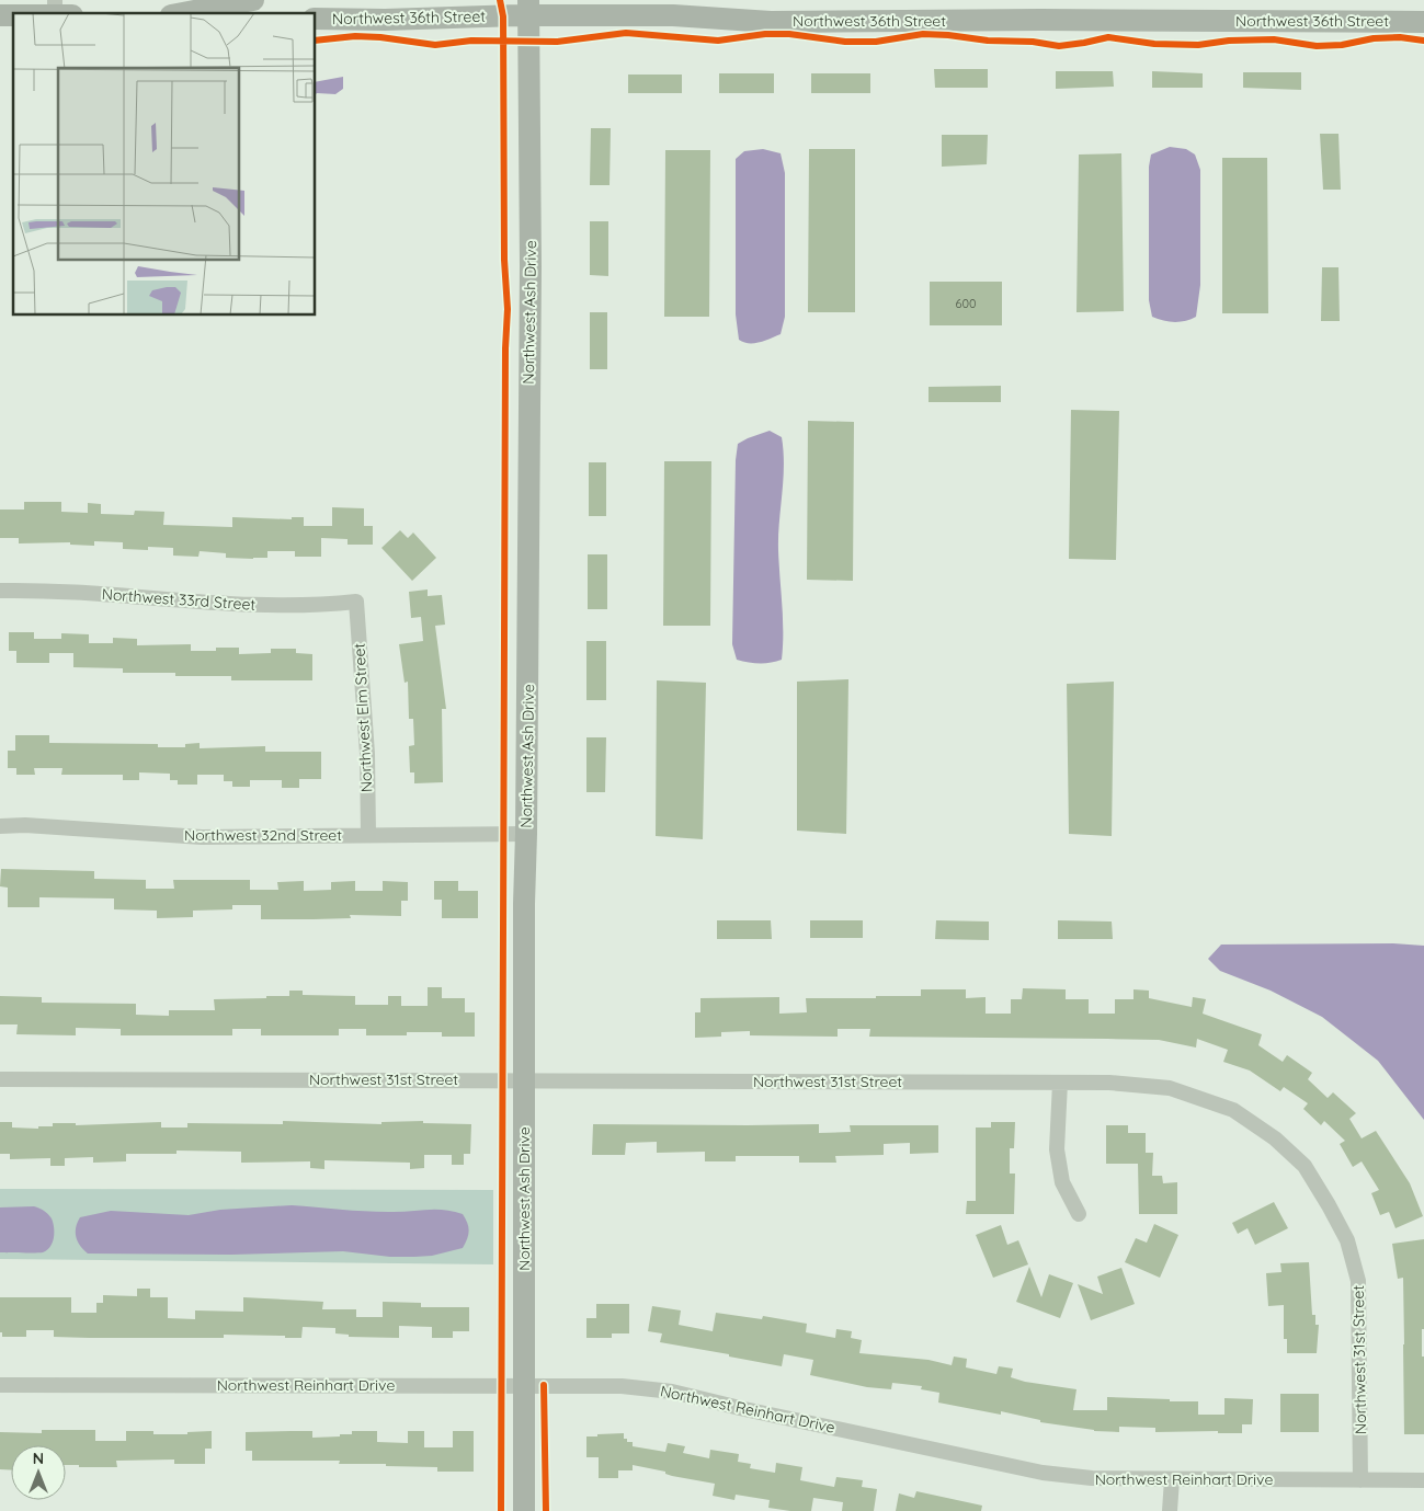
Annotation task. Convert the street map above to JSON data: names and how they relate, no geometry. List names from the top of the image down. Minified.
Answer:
{"streets":{"street":["Northwest 36th Street","Northwest Ash Drive","Northwest 33rd Street","Northwest Elm Street","Northwest 32nd Street","Northwest 31st Street","Northwest Reinhart Drive"]},"crossings":[["Northwest 36th Street","Northwest Ash Drive"],["Northwest Ash Drive","Northwest 32nd Street"],["Northwest Ash Drive","Northwest 31st Street"],["Northwest Ash Drive","Northwest Reinhart Drive"],["Northwest 33rd Street","Northwest Elm Street"],["Northwest Elm Street","Northwest 32nd Street"],["Northwest 31st Street","Northwest Reinhart Drive"]],"house_numbers":["600"],"north":"top"}
